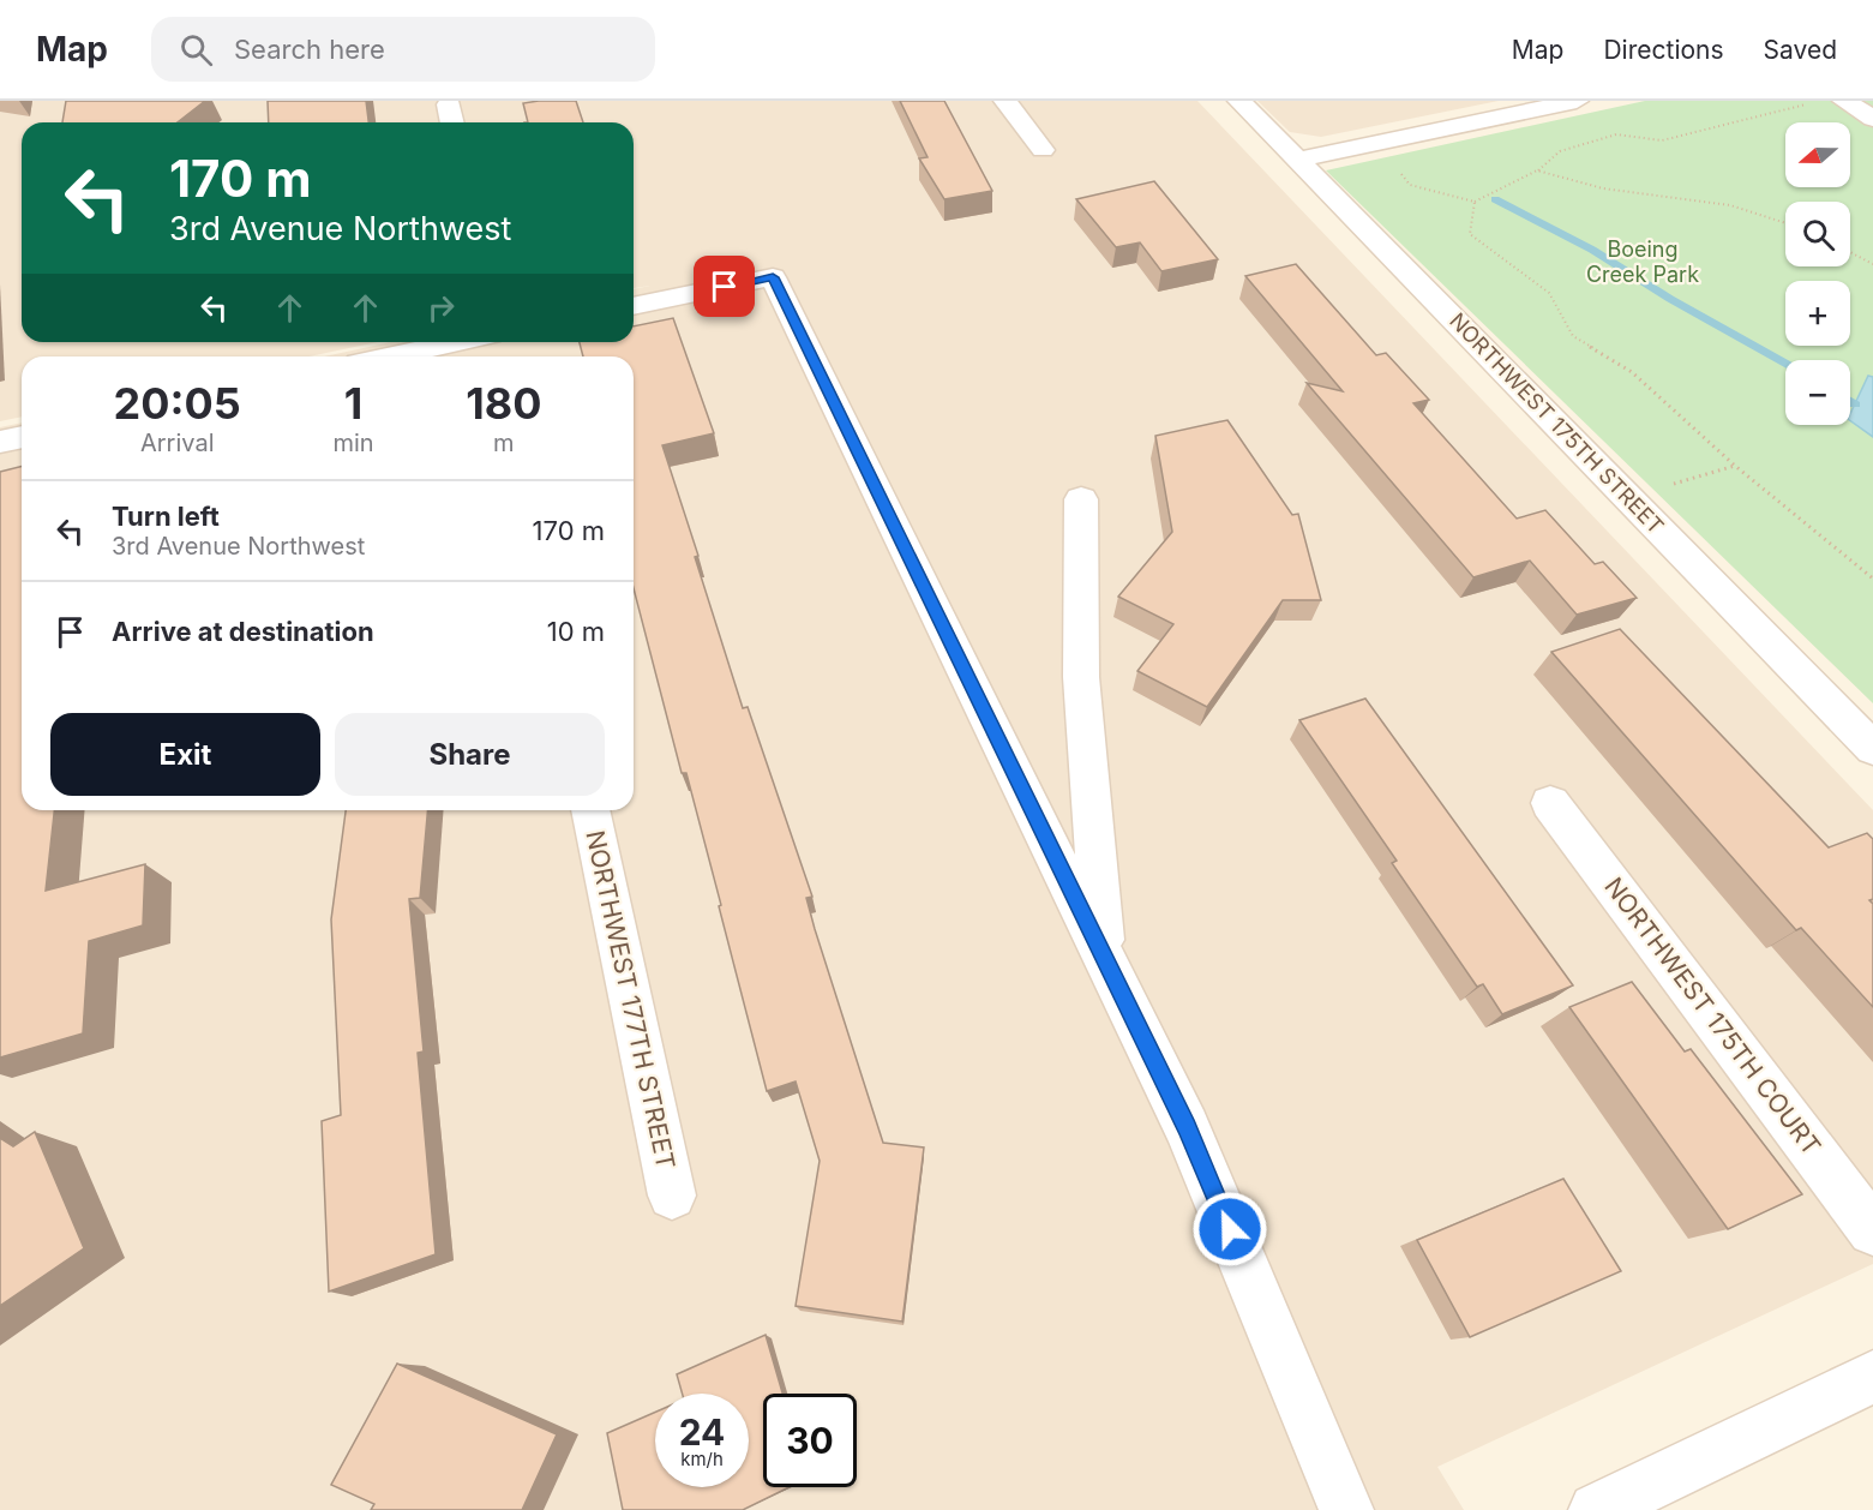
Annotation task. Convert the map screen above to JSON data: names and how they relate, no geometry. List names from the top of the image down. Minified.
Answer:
{"streets":{"street":["NORTHWEST 175TH STREET","NORTHWEST 177TH STREET","NORTHWEST 175TH COURT"]},"parks":["Boeing Creek Park"],"north":"left","page":{"header":"Map","search":"Search here","nav":["Map","Directions","Saved"],"map_buttons":["+","−"],"turn":["170 m","3rd Avenue Northwest"],"eta":["20:05","Arrival","1","min","180","m"],"list":[{"name":"Turn left","note":"3rd Avenue Northwest","value":"170 m"},{"name":"Arrive at destination","value":"10 m"}],"buttons":["Exit","Share"],"speed":"24 km/h","limit":"30"}}
